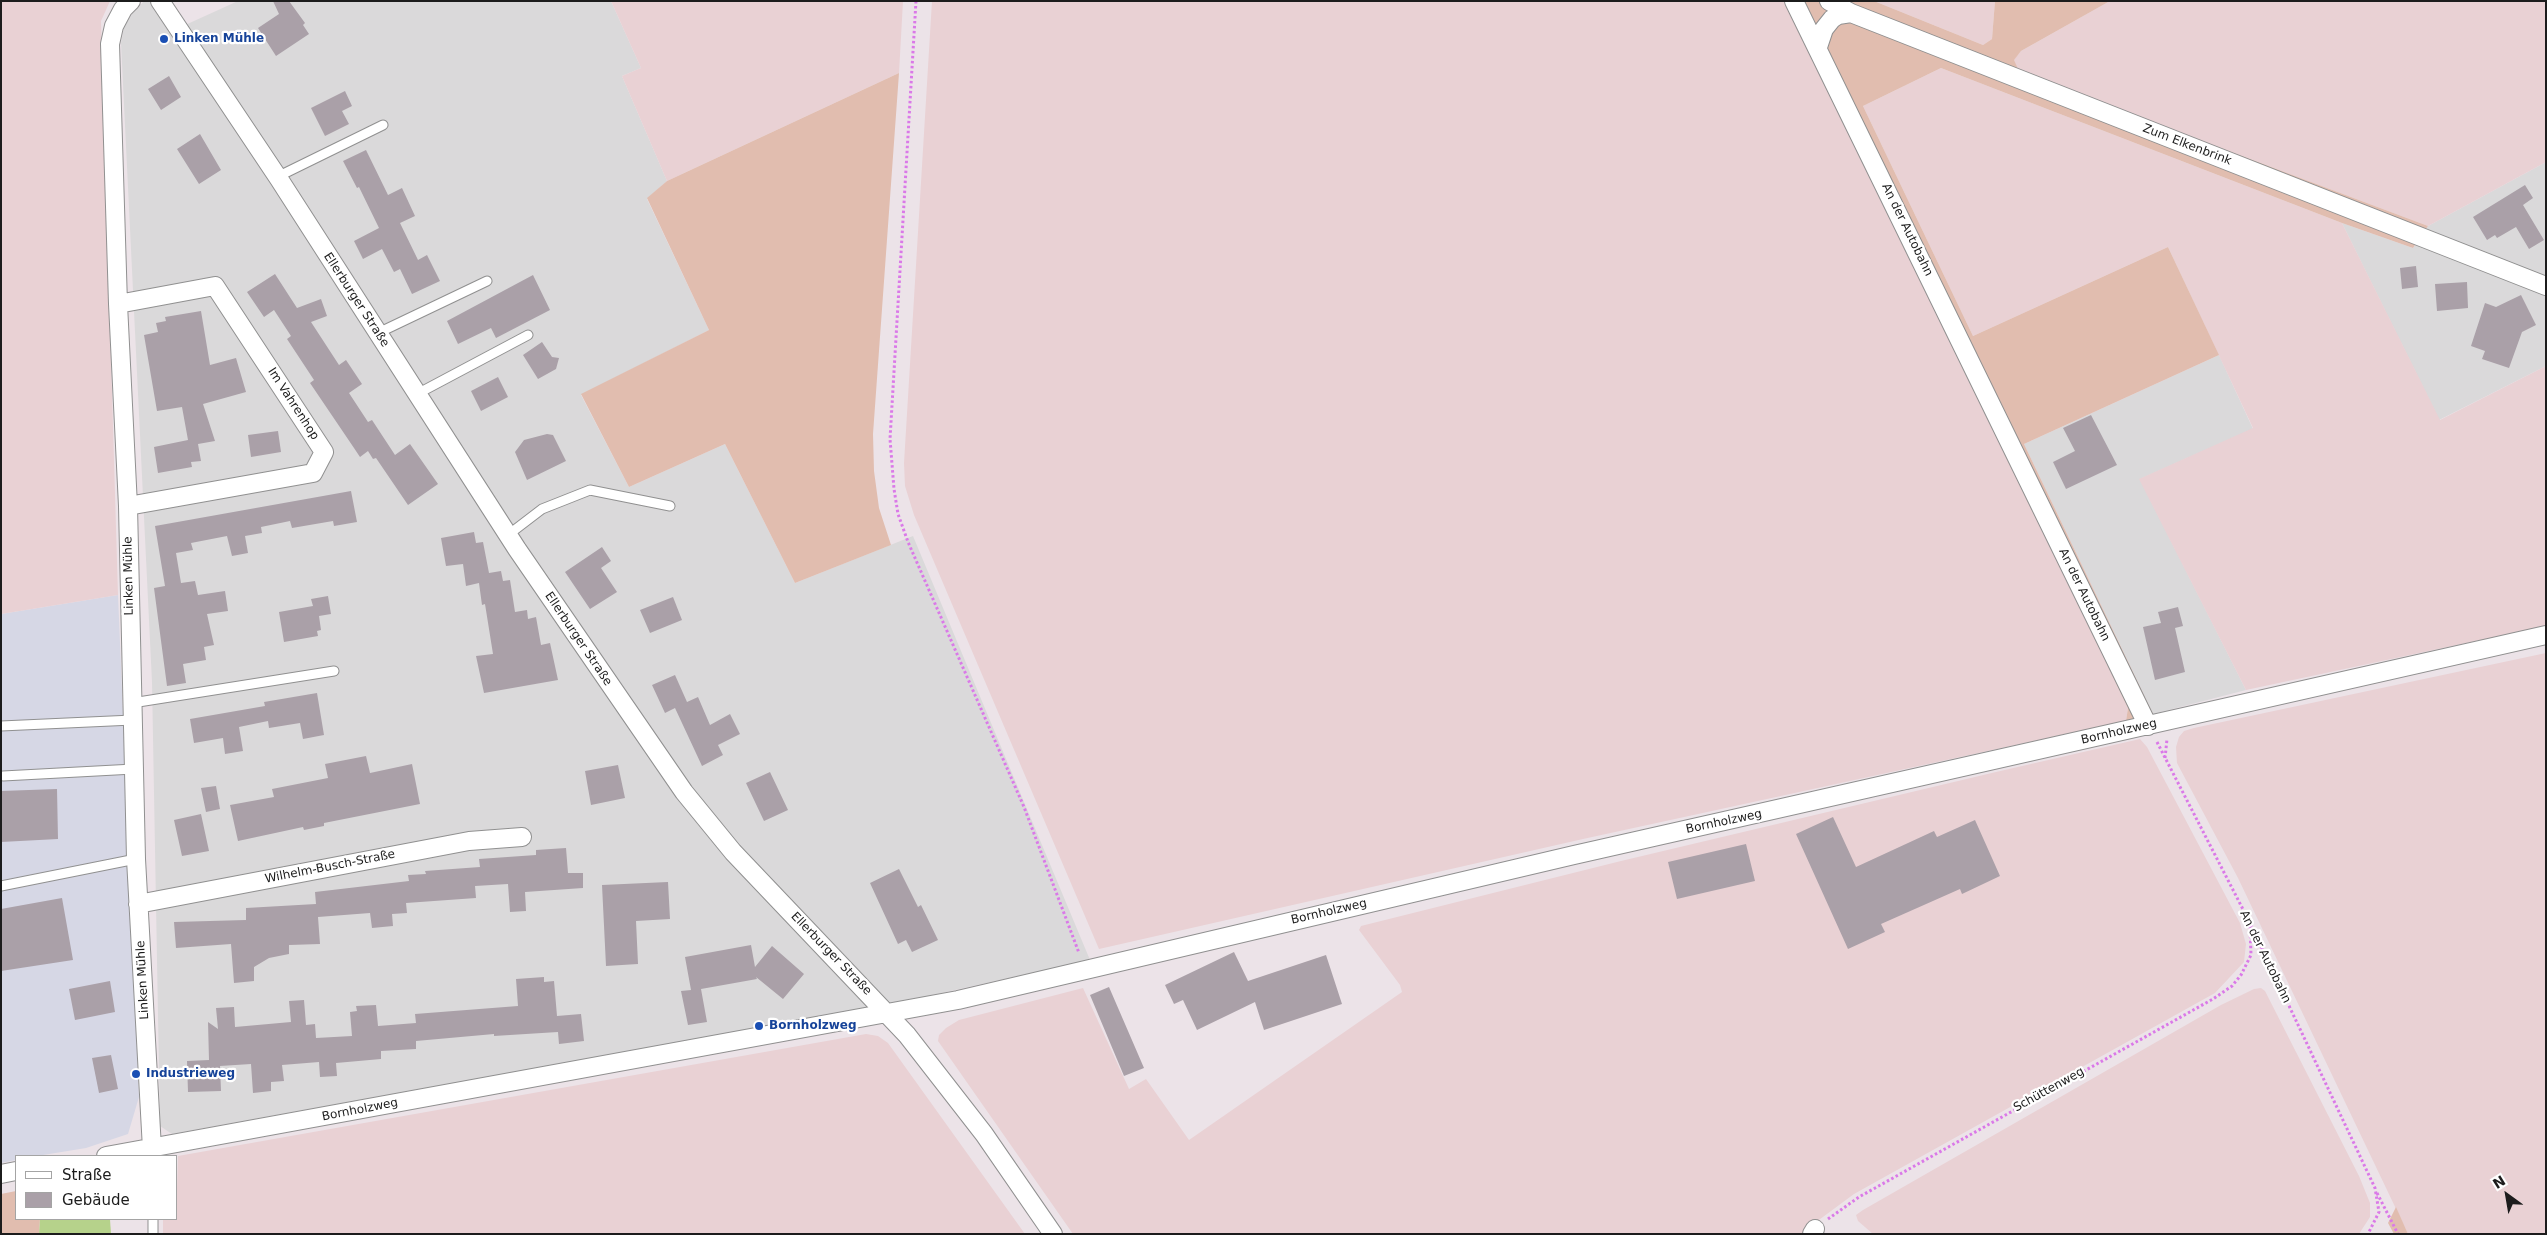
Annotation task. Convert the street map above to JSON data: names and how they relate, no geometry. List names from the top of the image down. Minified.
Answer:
{"streets":{"street":["Zum Elkenbrink","An der Autobahn","Ellerburger Straße","Im Vahrenhop","Linken Mühle","Bornholzweg","Wilhelm-Busch-Straße"],"path":["Schüttenweg"]},"crossings":[["An der Autobahn","Bornholzweg"],["An der Autobahn","Schüttenweg"],["Ellerburger Straße","Bornholzweg"],["Im Vahrenhop","Linken Mühle"],["Linken Mühle","Bornholzweg"],["Linken Mühle","Wilhelm-Busch-Straße"]],"places":["Linken Mühle","Bornholzweg","Industrieweg"],"legend":["Straße","Gebäude"],"north":"top left"}
